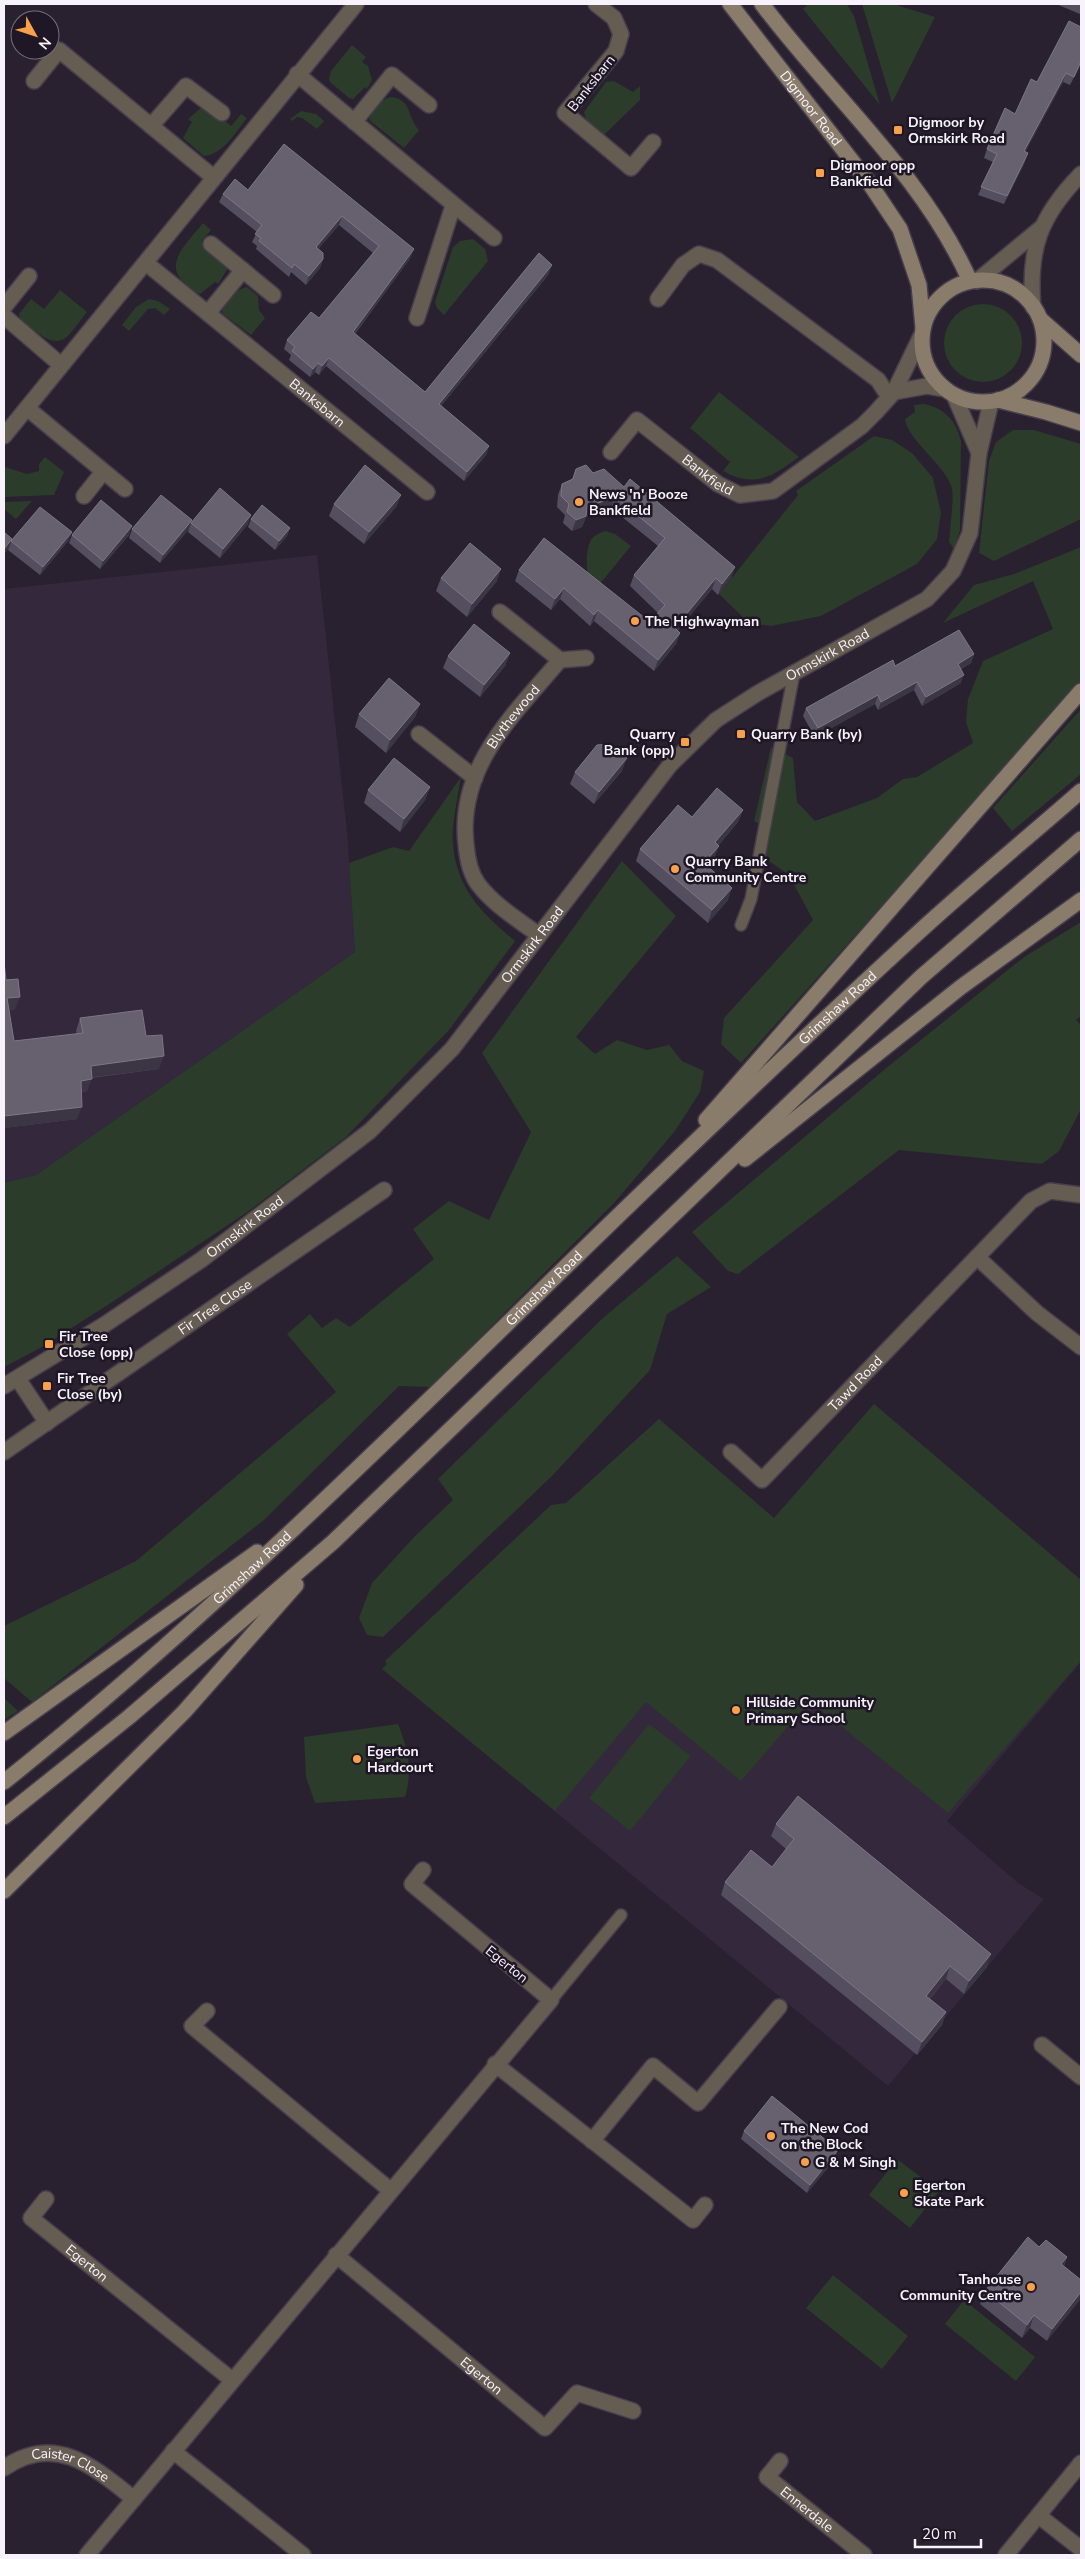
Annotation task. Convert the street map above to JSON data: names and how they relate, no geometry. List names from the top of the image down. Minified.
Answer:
{"streets":{"main road":["Digmoor Road","Grimshaw Road"],"street":["Banksbarn","Bankfield","Ormskirk Road","Blythewood","Fir Tree Close","Tawd Road","Egerton","Caister Close","Ennerdale"]},"crossings":[["Digmoor Road","Bankfield"],["Digmoor Road","Ormskirk Road"],["Bankfield","Ormskirk Road"],["Ormskirk Road","Blythewood"]],"places":{"transit":["Digmoor by Ormskirk Road","Digmoor opp Bankfield","Quarry Bank (by)","Quarry Bank (opp)","Fir Tree Close (opp)","Fir Tree Close (by)"],"other":["News 'n' Booze Bankfield","The Highwayman","Quarry Bank Community Centre","Hillside Community Primary School","Egerton Hardcourt","The New Cod on the Block","G & M Singh","Egerton Skate Park","Tanhouse Community Centre"]},"scale_bar":"20 m","north":"bottom right"}
